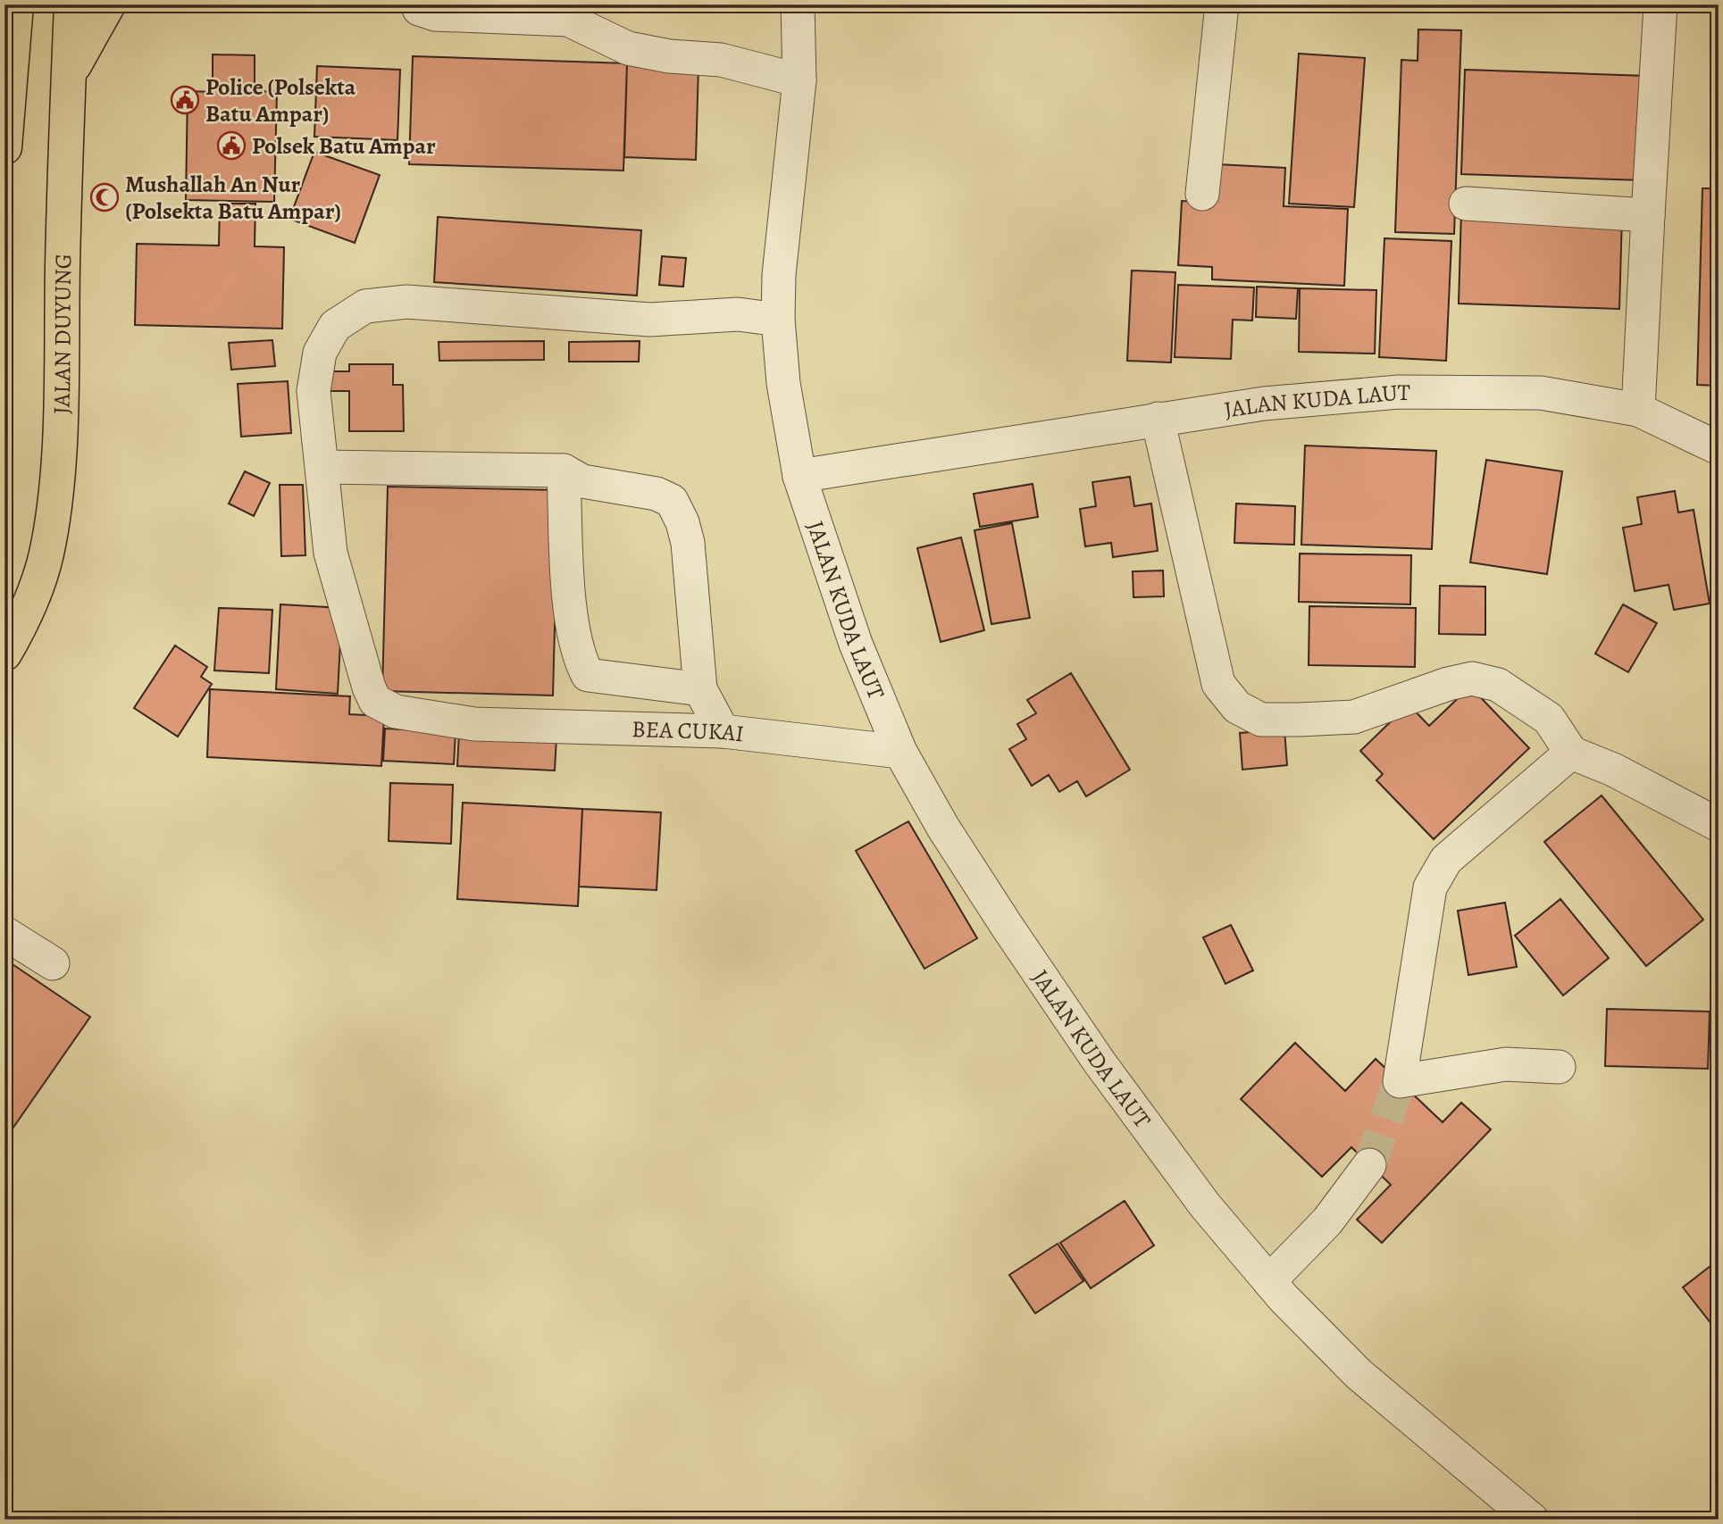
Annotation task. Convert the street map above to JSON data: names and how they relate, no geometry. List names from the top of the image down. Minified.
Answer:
{"streets":{"highway":["JALAN DUYUNG"],"street":["JALAN KUDA LAUT","BEA CUKAI"]},"crossings":[["JALAN KUDA LAUT","BEA CUKAI"]],"places":{"public building":["Police (Polsekta Batu Ampar)","Polsek Batu Ampar"],"mosque":["Mushallah An Nur (Polsekta Batu Ampar)"]}}
